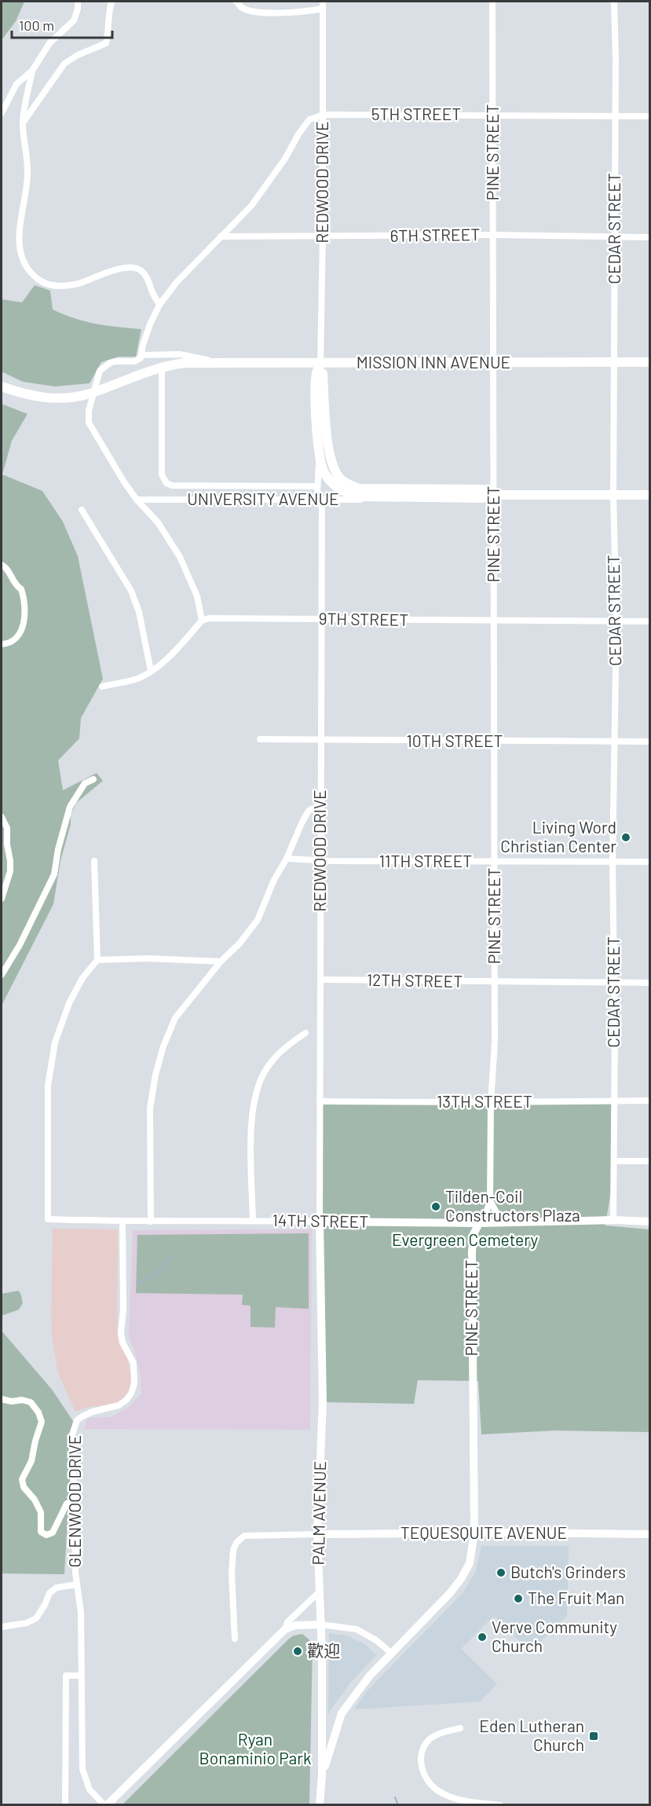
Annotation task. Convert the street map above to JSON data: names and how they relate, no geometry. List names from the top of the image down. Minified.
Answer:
{"streets":{"main road":["REDWOOD DRIVE","MISSION INN AVENUE","UNIVERSITY AVENUE"],"street":["5TH STREET","PINE STREET","CEDAR STREET","6TH STREET","9TH STREET","10TH STREET","11TH STREET","12TH STREET","13TH STREET","14TH STREET","GLENWOOD DRIVE","PALM AVENUE","TEQUESQUITE AVENUE"]},"crossings":[["5TH STREET","PINE STREET"],["5TH STREET","REDWOOD DRIVE"],["5TH STREET","CEDAR STREET"],["PINE STREET","6TH STREET"],["PINE STREET","MISSION INN AVENUE"],["PINE STREET","UNIVERSITY AVENUE"],["PINE STREET","9TH STREET"],["PINE STREET","10TH STREET"],["PINE STREET","11TH STREET"],["PINE STREET","12TH STREET"],["PINE STREET","13TH STREET"],["PINE STREET","14TH STREET"],["PINE STREET","PALM AVENUE"],["PINE STREET","TEQUESQUITE AVENUE"],["REDWOOD DRIVE","6TH STREET"],["REDWOOD DRIVE","MISSION INN AVENUE"],["REDWOOD DRIVE","UNIVERSITY AVENUE"],["REDWOOD DRIVE","9TH STREET"],["REDWOOD DRIVE","10TH STREET"],["REDWOOD DRIVE","11TH STREET"],["REDWOOD DRIVE","12TH STREET"],["REDWOOD DRIVE","13TH STREET"],["REDWOOD DRIVE","14TH STREET"],["REDWOOD DRIVE","PALM AVENUE"],["CEDAR STREET","6TH STREET"],["CEDAR STREET","MISSION INN AVENUE"],["CEDAR STREET","UNIVERSITY AVENUE"],["CEDAR STREET","9TH STREET"],["CEDAR STREET","10TH STREET"],["CEDAR STREET","11TH STREET"],["CEDAR STREET","12TH STREET"],["CEDAR STREET","13TH STREET"],["CEDAR STREET","14TH STREET"],["MISSION INN AVENUE","UNIVERSITY AVENUE"],["14TH STREET","GLENWOOD DRIVE"],["14TH STREET","PALM AVENUE"],["PALM AVENUE","TEQUESQUITE AVENUE"]],"parks":["Evergreen Cemetery","Ryan Bonaminio Park"],"places":{"other":["Living Word Christian Center","Tilden-Coil Constructors Plaza","Butch's Grinders","The Fruit Man","Verve Community Church","歡迎"],"transit":["Eden Lutheran Church"]},"scale_bar":"100 m"}
